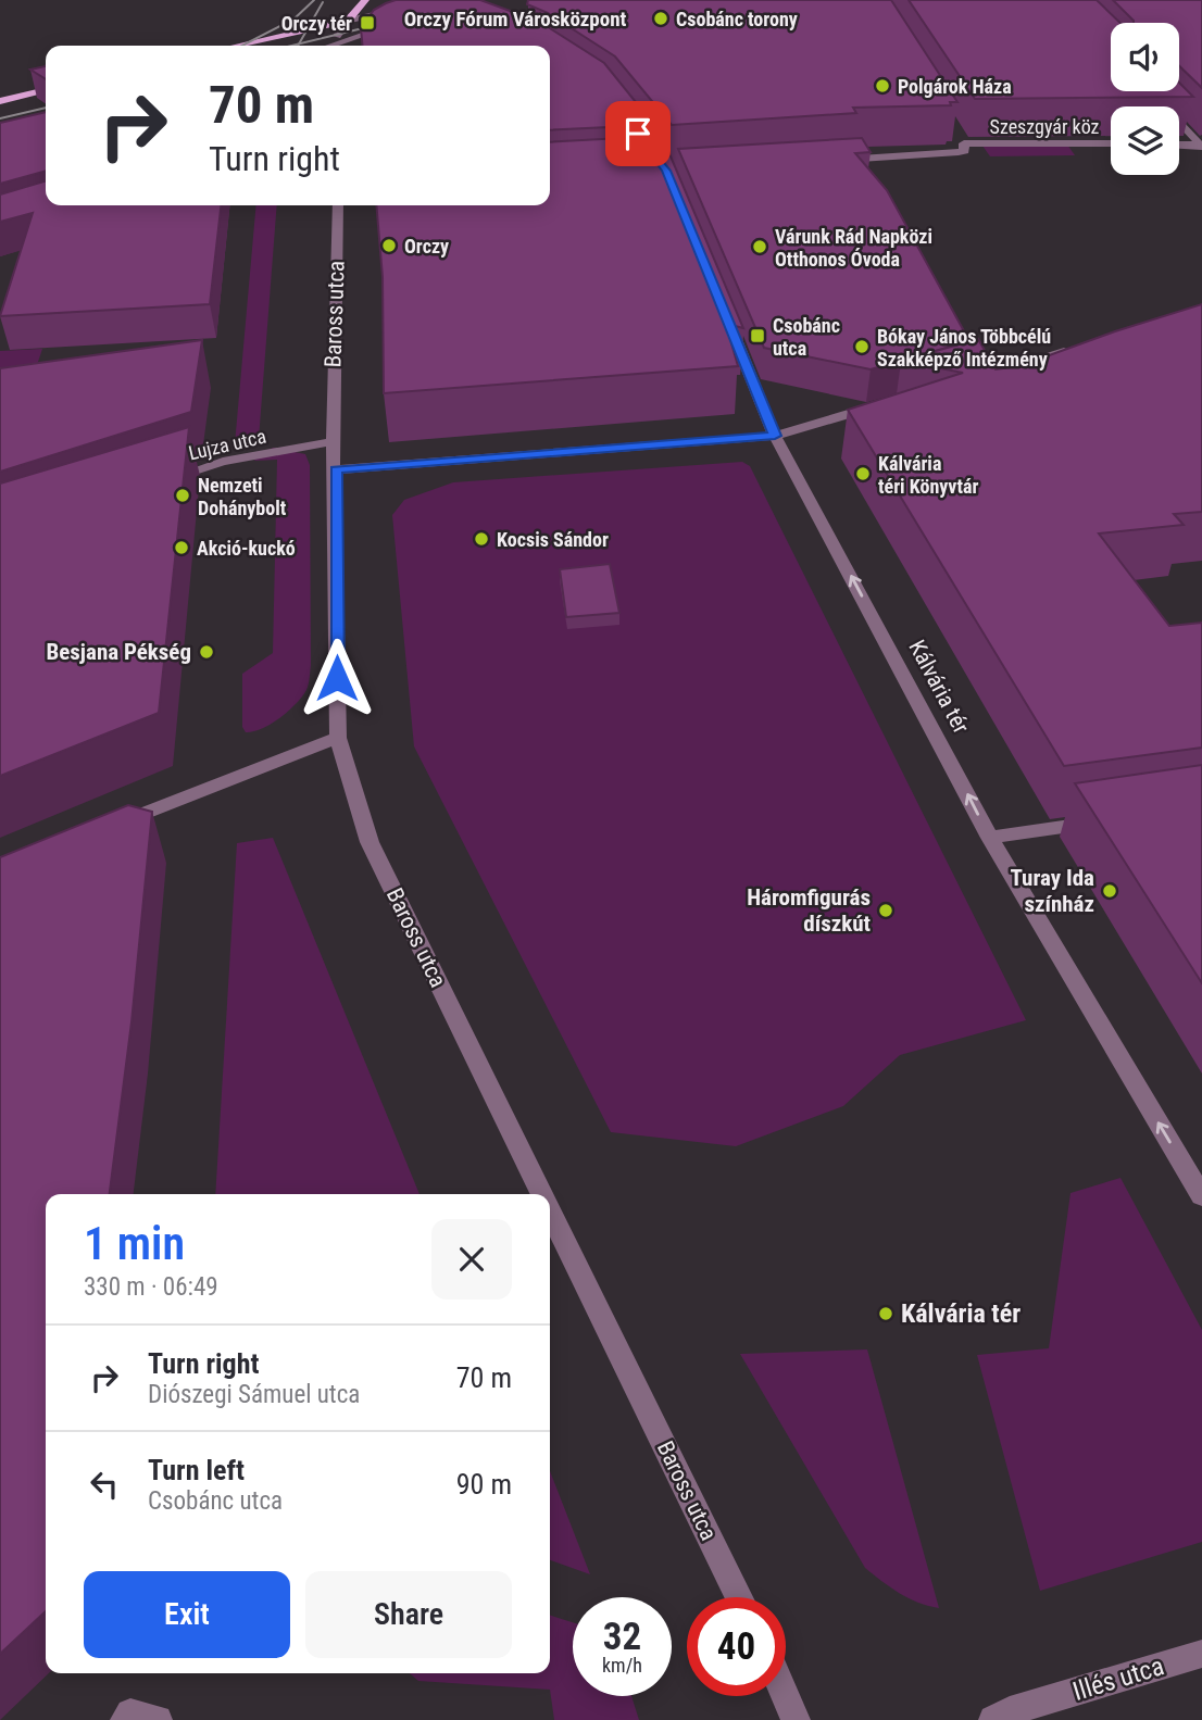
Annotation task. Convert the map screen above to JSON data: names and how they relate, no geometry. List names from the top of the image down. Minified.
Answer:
{"streets":{"street":["Szeszgyár köz","Baross utca","Lujza utca","Kálvária tér","Illés utca"]},"crossings":[["Baross utca","Lujza utca"]],"one_way":["Kálvária tér"],"districts":["Orczy Fórum Városközpont"],"places":{"other":["Csobánc torony","Polgárok Háza","Orczy","Várunk Rád Napközi Otthonos Óvoda","Bókay János Többcélú Szakképző Intézmény","Kálvária téri Könyvtár","Nemzeti Dohánybolt","Kocsis Sándor","Akció-kuckó","Besjana Pékség","Turay Ida színház","Háromfigurás díszkút","Kálvária tér"],"transit":["Orczy tér","Csobánc utca"]},"page":{"turn":["70 m","Turn right"],"heading":["1 min","330 m · 06:49"],"list":[{"name":"Turn right","note":"Diószegi Sámuel utca","value":"70 m"},{"name":"Turn left","note":"Csobánc utca","value":"90 m"}],"buttons":["Exit","Share"],"speed":"32 km/h","limit":"40"}}
